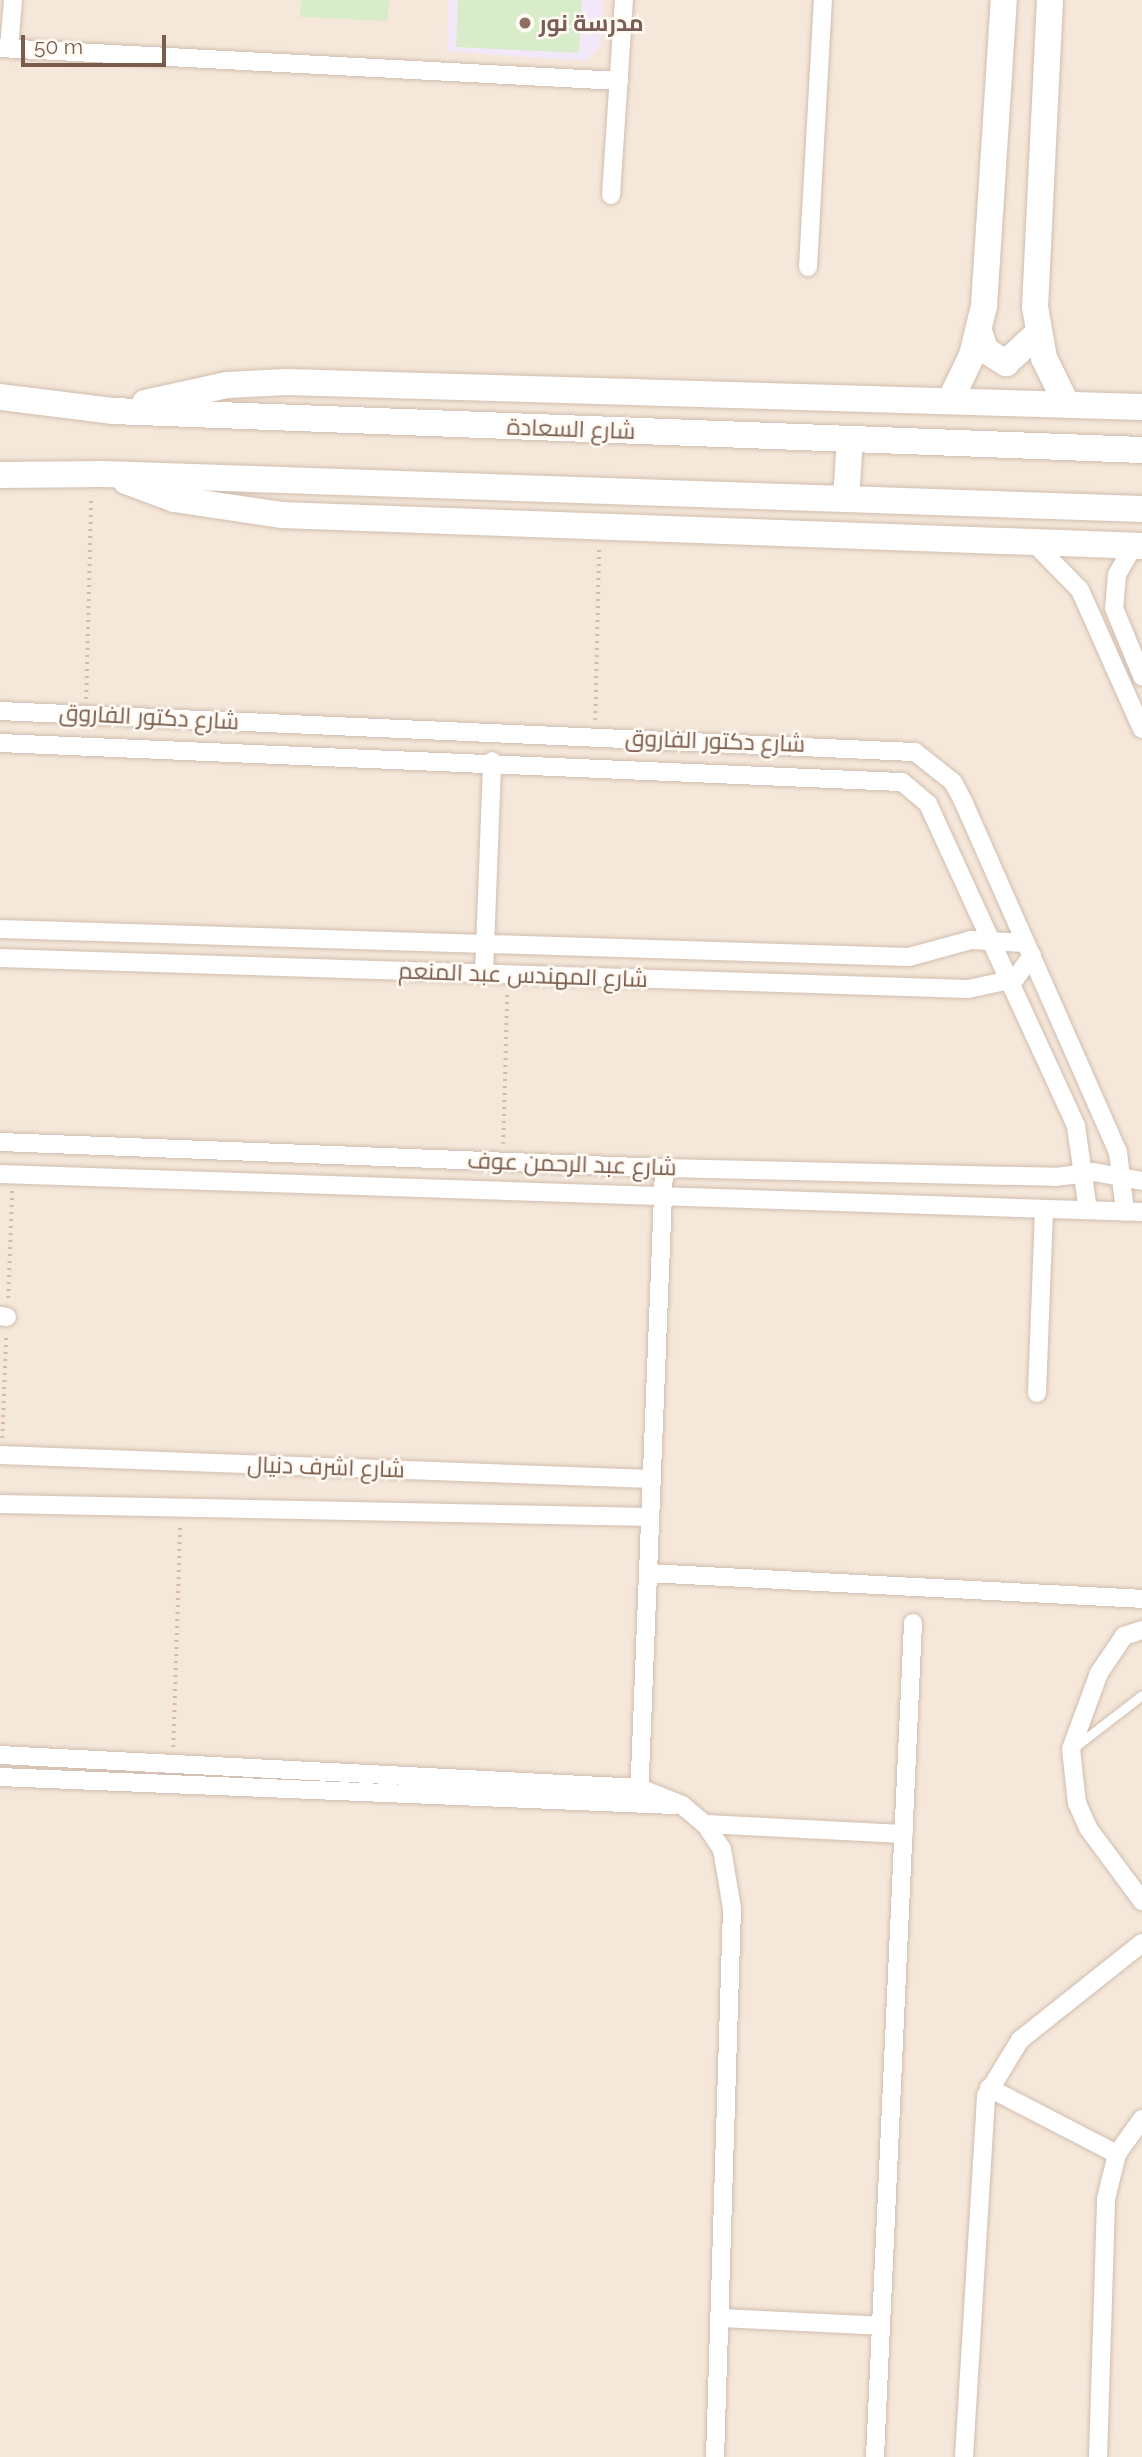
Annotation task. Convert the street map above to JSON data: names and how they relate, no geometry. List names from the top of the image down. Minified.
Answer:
{"streets":{"street":["شارع السعادة","شارع دكتور الفاروق","شارع المهندس عبد المنعم","شارع عبد الرحمن عوف","شارع اشرف دنيال"]},"crossings":[["شارع دكتور الفاروق","شارع المهندس عبد المنعم"],["شارع دكتور الفاروق","شارع عبد الرحمن عوف"]],"places":["مدرسة نور"],"scale_bar":"50 m"}
